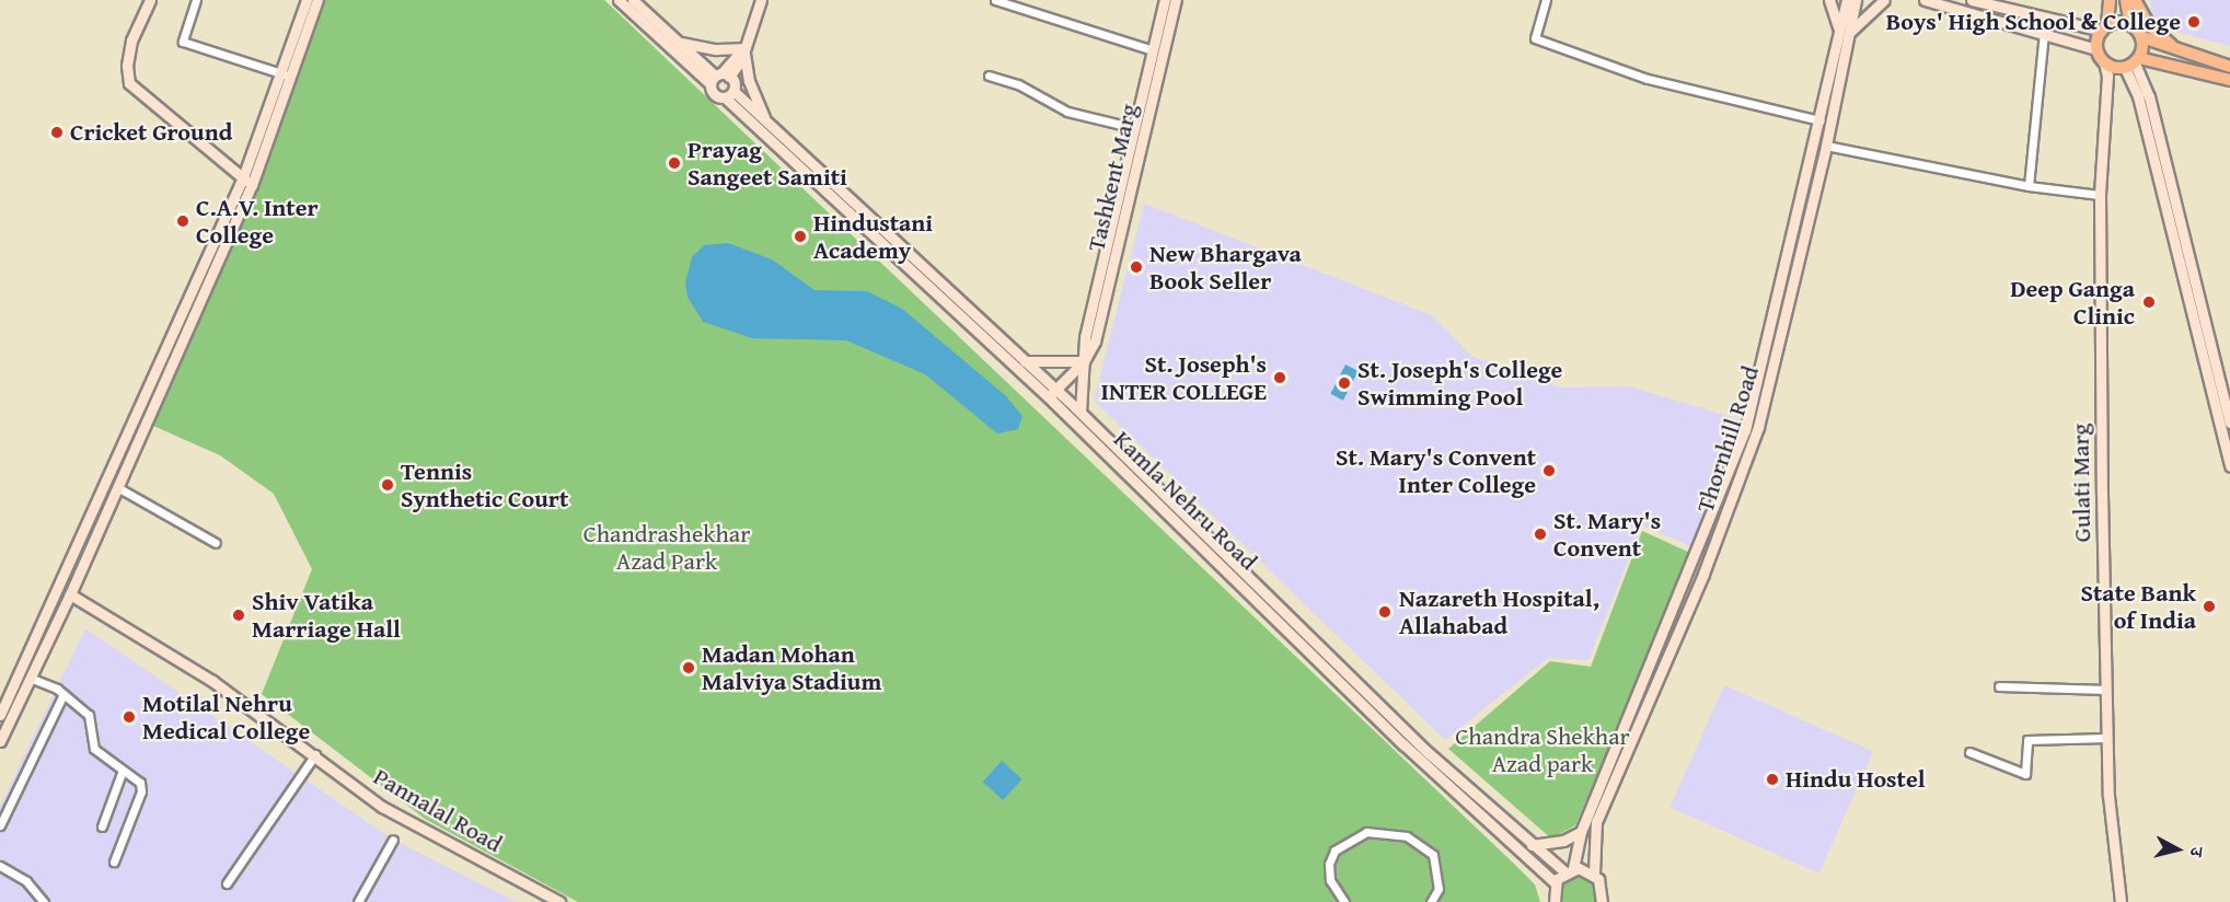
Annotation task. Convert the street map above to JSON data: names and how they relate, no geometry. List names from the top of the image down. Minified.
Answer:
{"streets":{"street":["Tashkent Marg","Thornhill Road","Gulati Marg","Kamla Nehru Road","Pannalal Road"]},"crossings":[["Tashkent Marg","Kamla Nehru Road"],["Thornhill Road","Kamla Nehru Road"]],"parks":["Chandrashekhar Azad Park","Chandra Shekhar Azad park"],"places":["Boys' High School & College","Cricket Ground","Prayag Sangeet Samiti","C.A.V. Inter College","Hindustani Academy","New Bhargava Book Seller","Deep Ganga Clinic","St. Joseph's INTER COLLEGE","St. Joseph's College Swimming Pool","St. Mary's Convent Inter College","Tennis Synthetic Court","St. Mary's Convent","State Bank of India","Nazareth Hospital, Allahabad","Shiv Vatika Marriage Hall","Madan Mohan Malviya Stadium","Motilal Nehru Medical College","Hindu Hostel"],"north":"right"}
